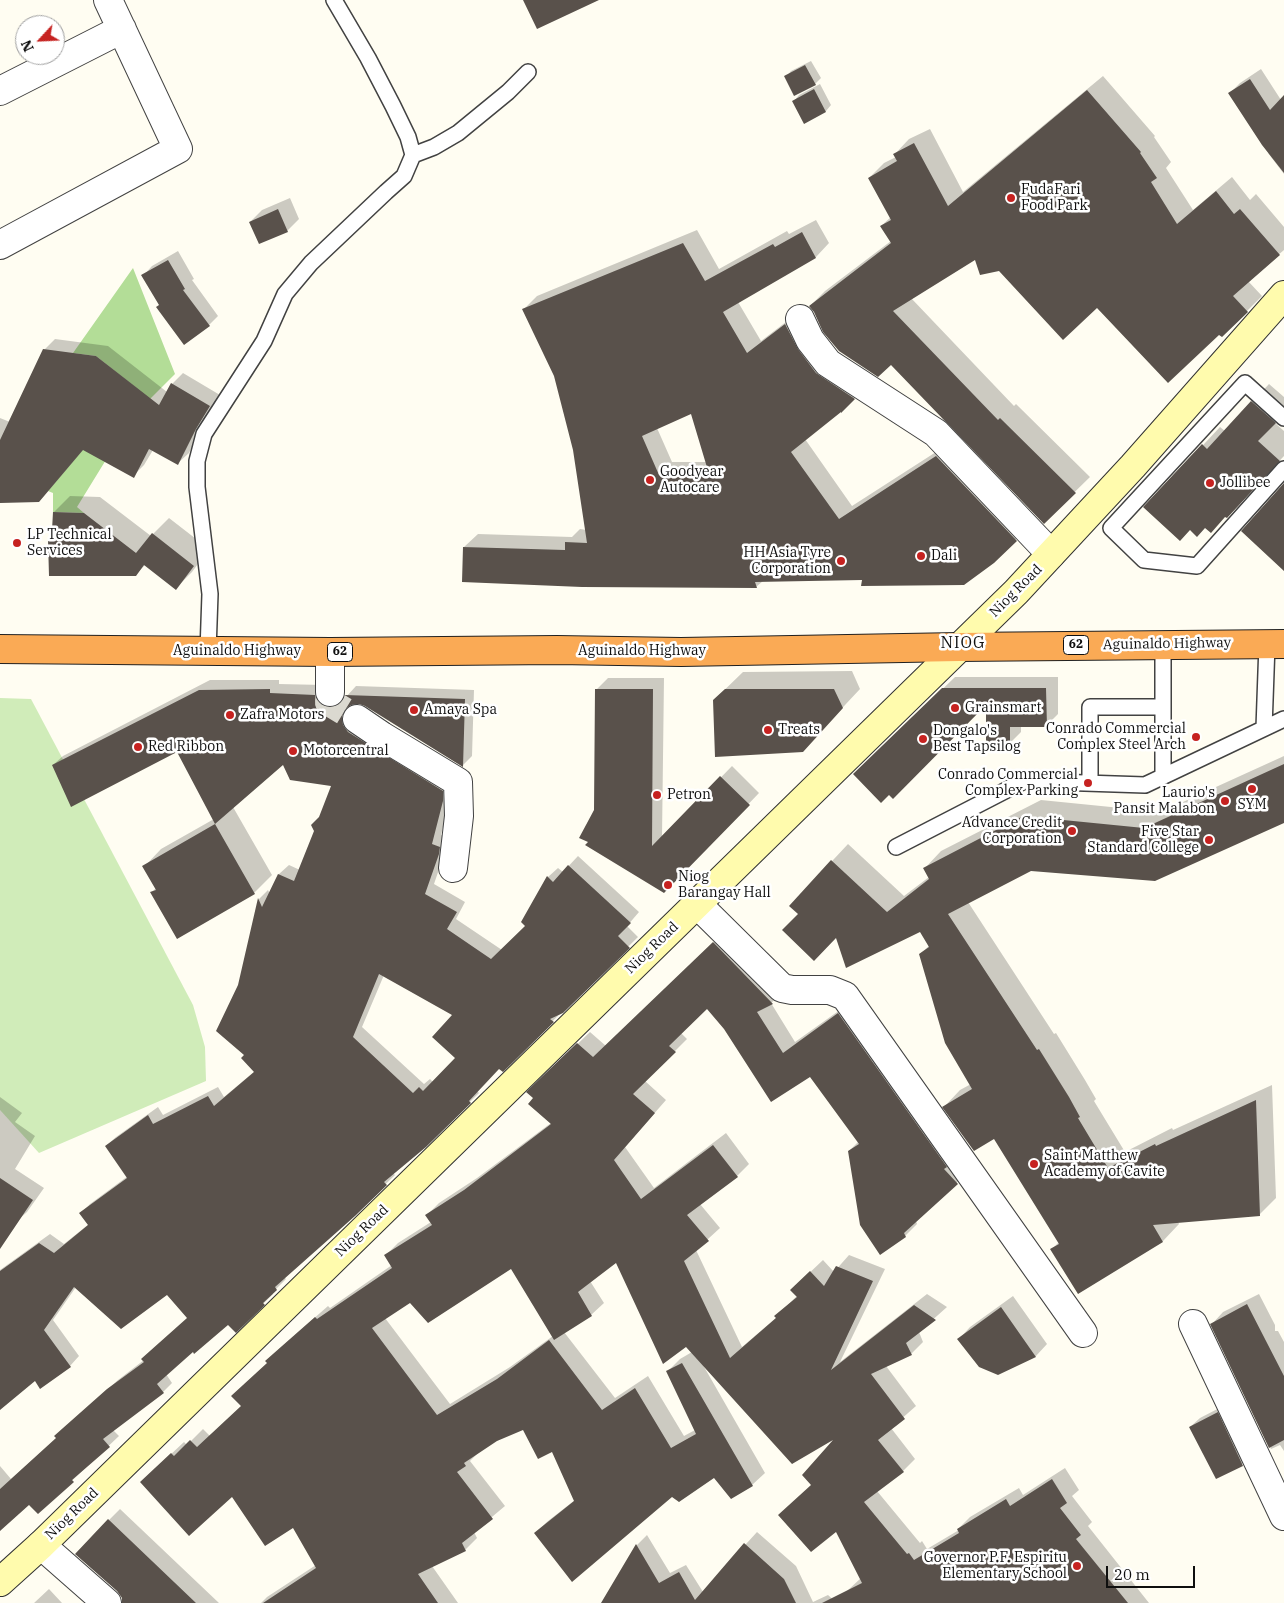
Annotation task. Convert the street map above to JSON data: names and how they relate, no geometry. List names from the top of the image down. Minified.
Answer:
{"streets":{"highway":["Aguinaldo Highway","62"],"street":["Niog Road"]},"crossings":[["Niog Road","Aguinaldo Highway"]],"districts":["NIOG"],"places":["FudaFari Food Park","Goodyear Autocare","Jollibee","LP Technical Services","Dali","HH Asia Tyre Corporation","Grainsmart","Amaya Spa","Zafra Motors","Treats","Conrado Commercial Complex Steel Arch","Dongalo's Best Tapsilog","Red Ribbon","Motorcentral","Conrado Commercial Complex Parking","SYM","Petron","Laurio's Pansit Malabon","Advance Credit Corporation","Five Star Standard College","Niog Barangay Hall","Saint Matthew Academy of Cavite","Governor P.F. Espiritu Elementary School"],"scale_bar":"20 m","north":"bottom left"}
